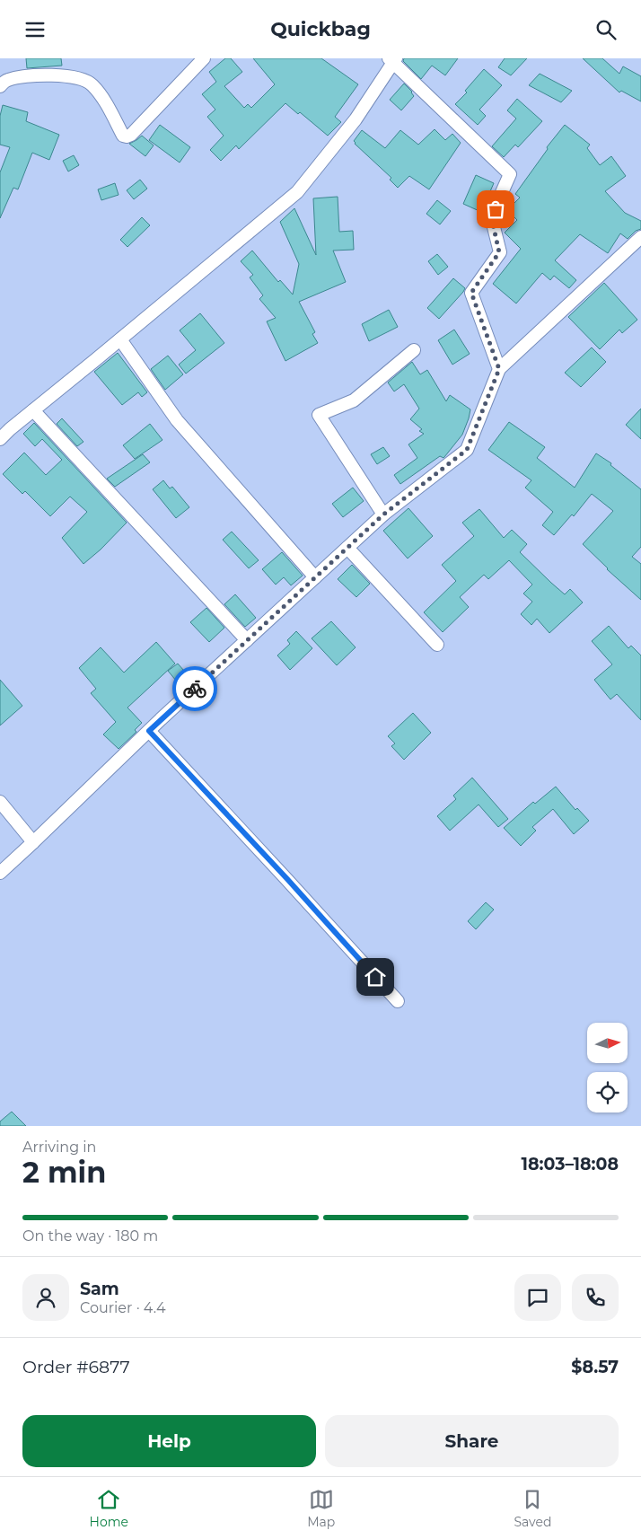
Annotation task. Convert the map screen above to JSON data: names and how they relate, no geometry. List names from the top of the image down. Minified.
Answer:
{"north":"right","page":{"header":"Quickbag","heading":["2 min","Arriving in","18:03–18:08"],"panel":["Sam","Courier · 4.4","Order #6877","$8.57"],"bar":"On the way · 180 m","buttons":["Help","Share"],"tabs":["Home","Map","Saved"]}}
